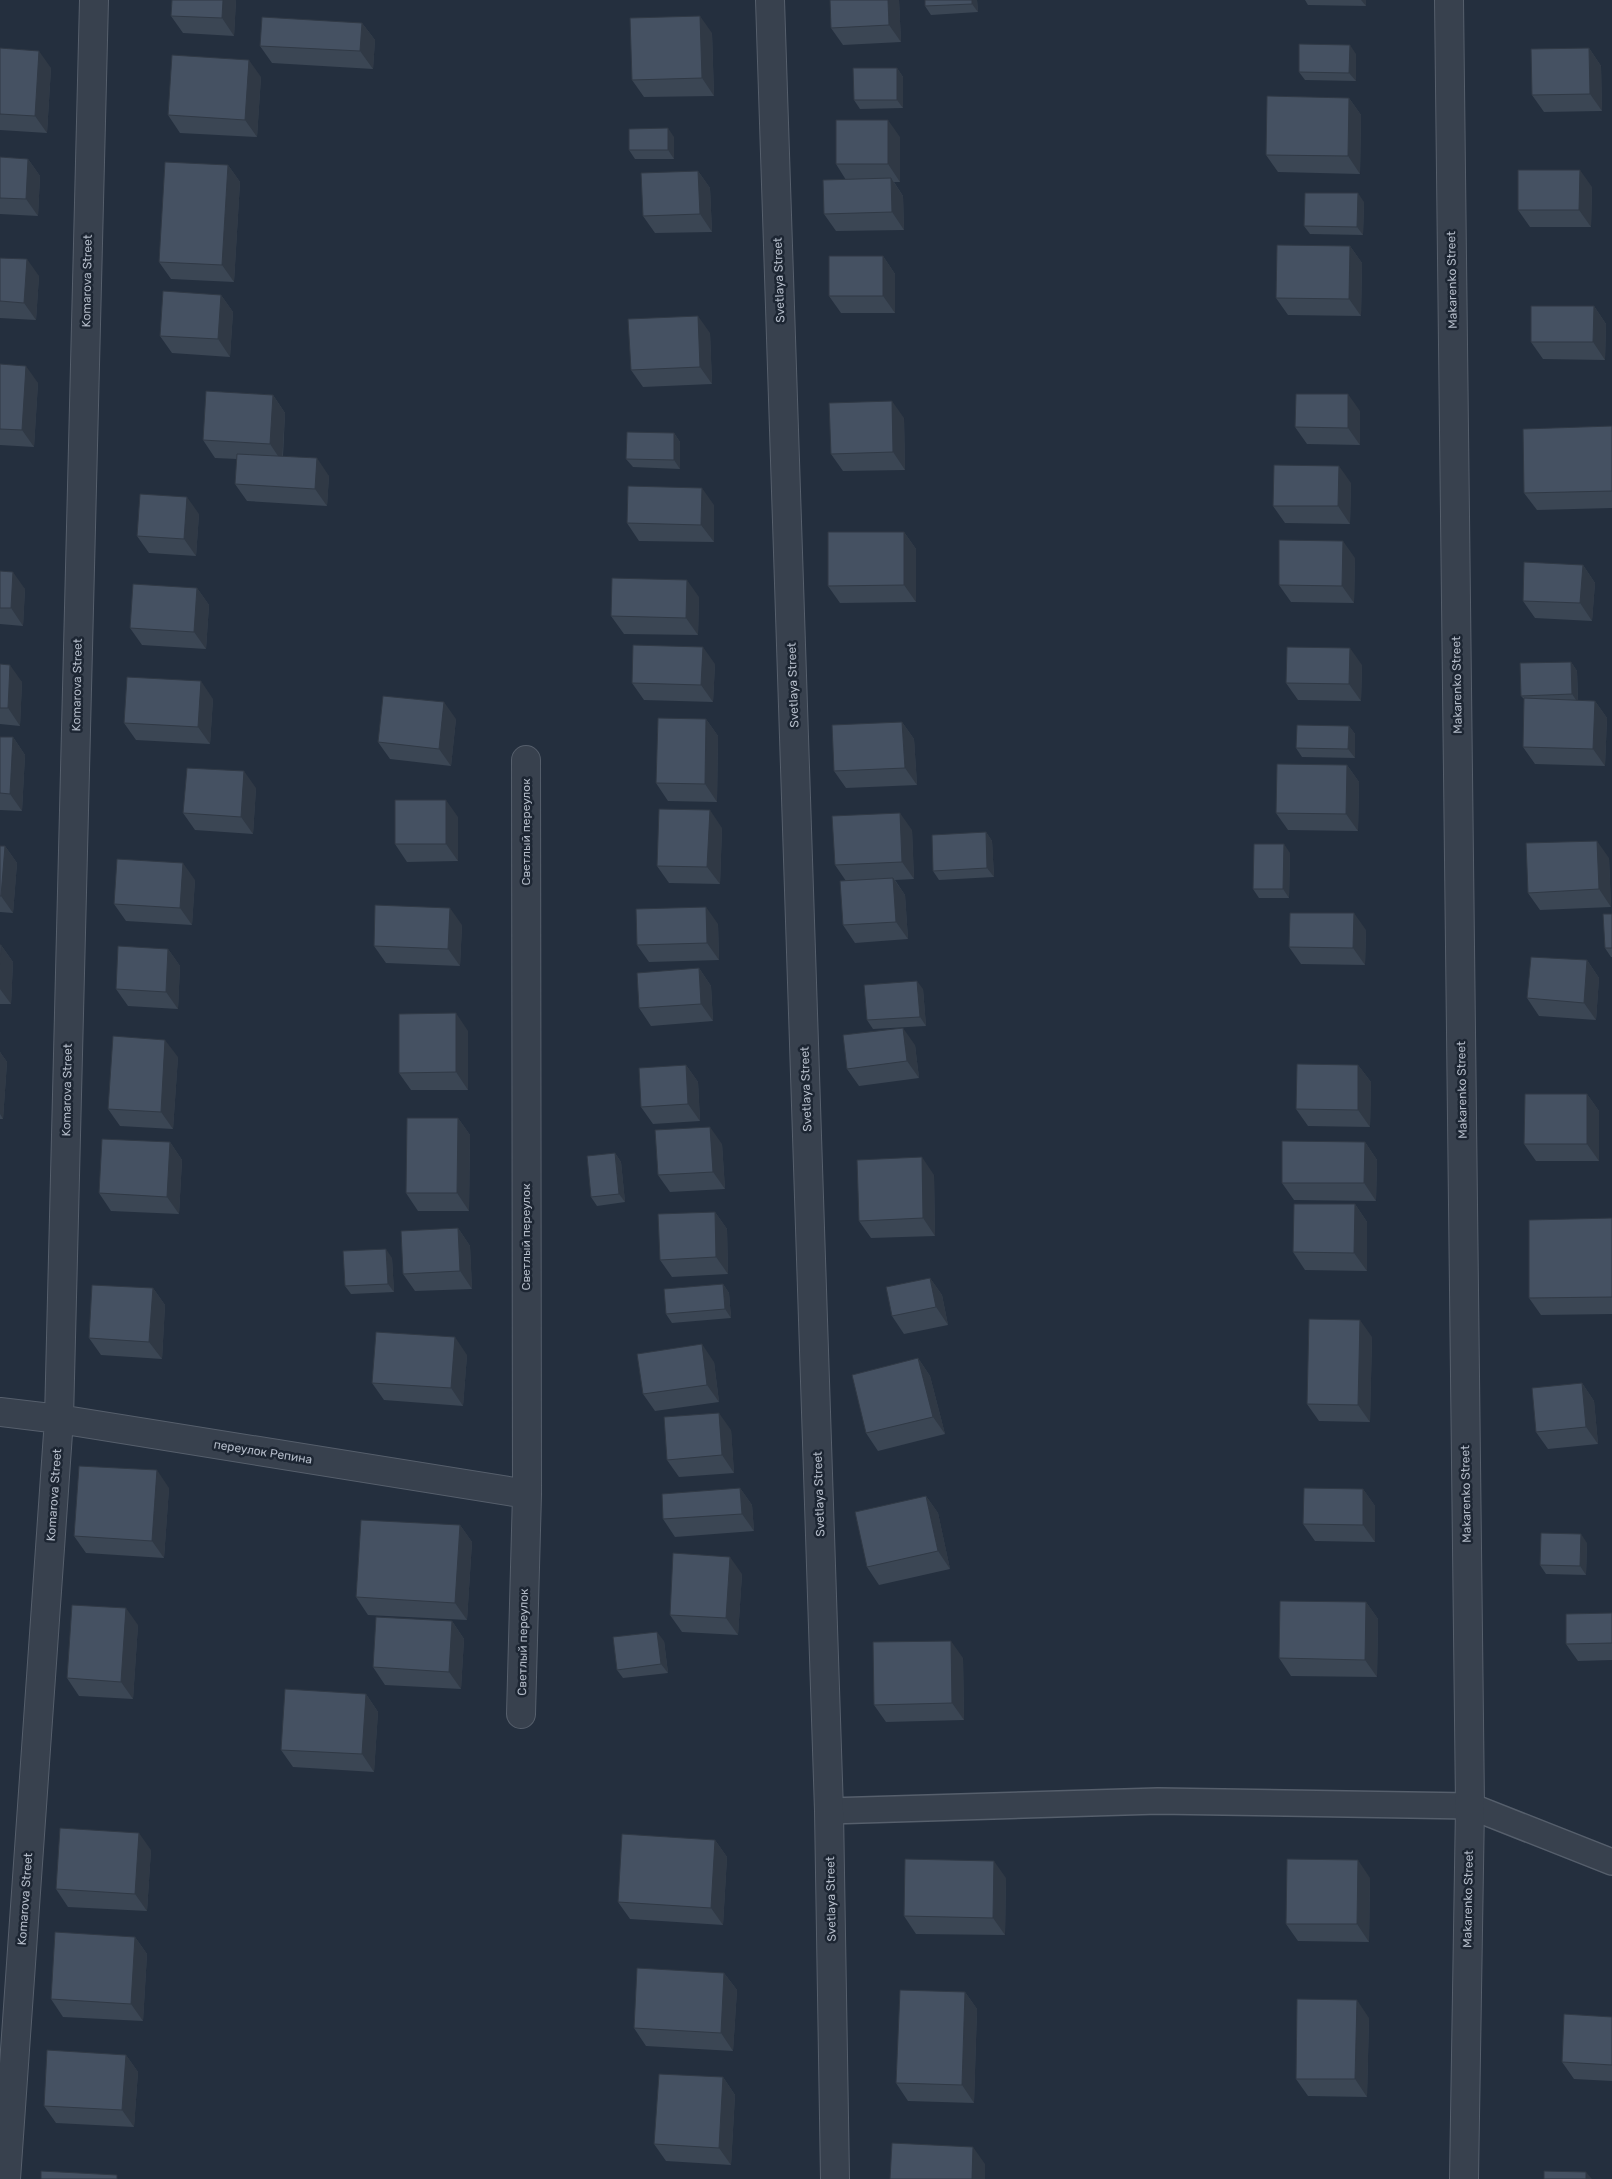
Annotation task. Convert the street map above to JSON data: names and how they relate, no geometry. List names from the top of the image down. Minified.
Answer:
{"streets":{"street":["Svetlaya Street","Makarenko Street","Komarova Street","Светлый переулок","переулок Репина"]},"crossings":[["Komarova Street","переулок Репина"],["Светлый переулок","переулок Репина"]]}
